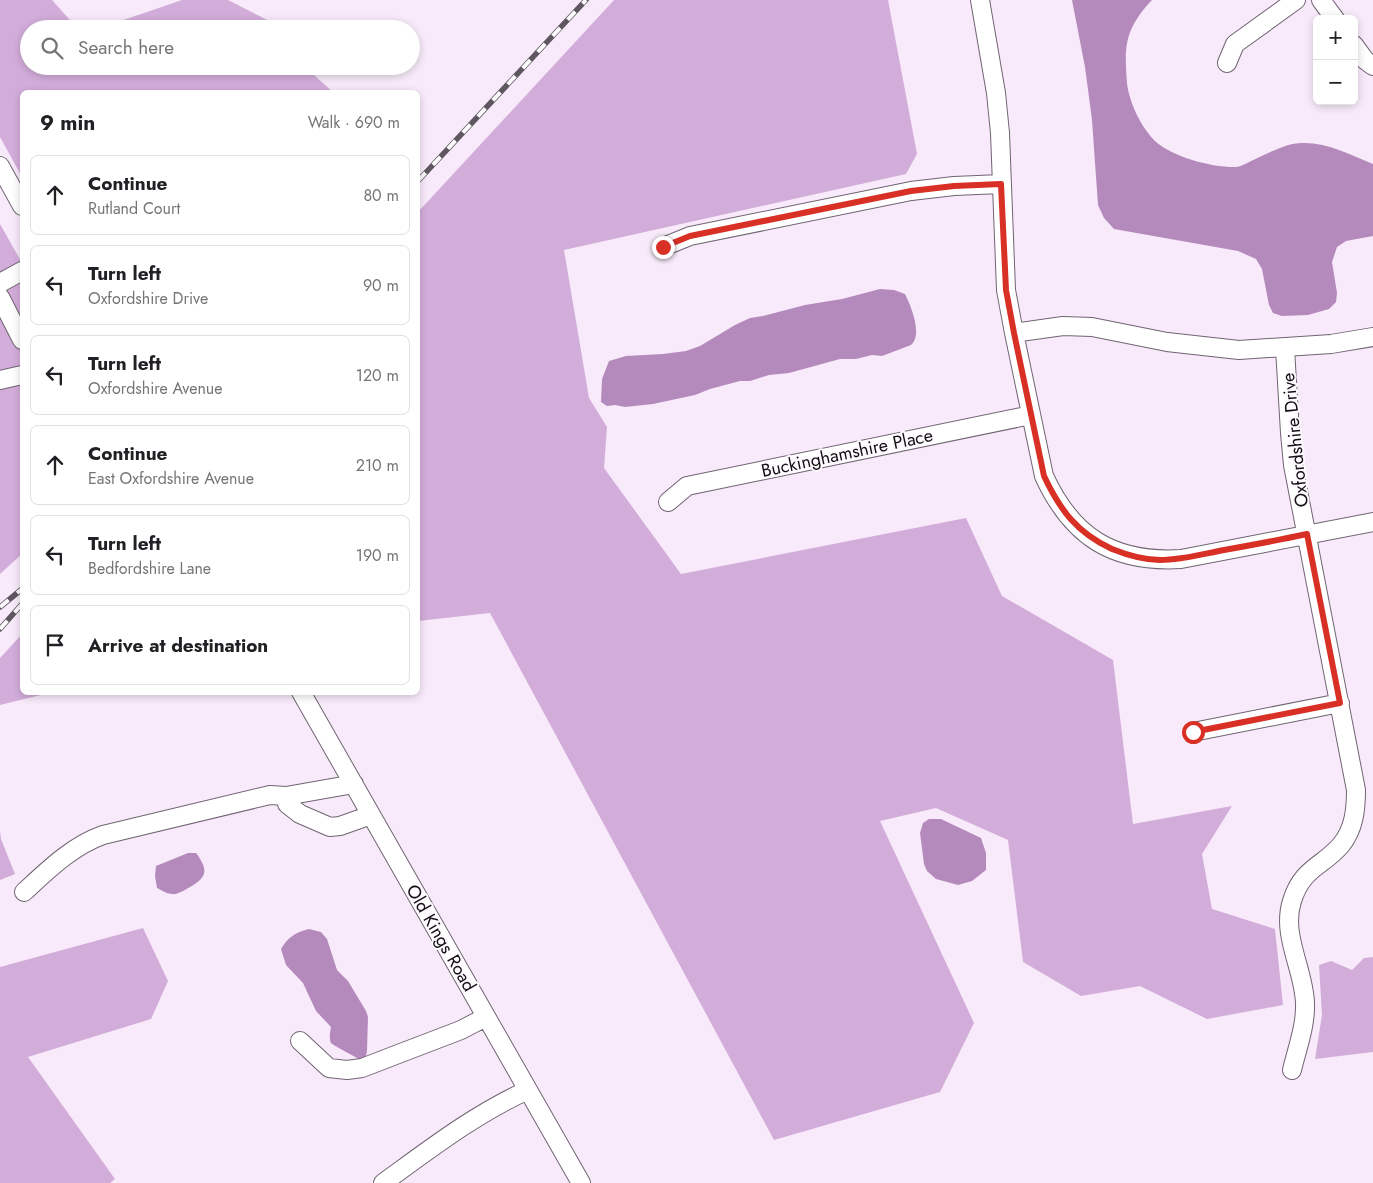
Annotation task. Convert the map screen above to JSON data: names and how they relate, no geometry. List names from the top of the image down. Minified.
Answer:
{"streets":{"street":["Oxfordshire Drive","Buckinghamshire Place","Old Kings Road"]},"page":{"map_buttons":["+","−"],"search":"Search here","heading":["9 min","Walk · 690 m"],"list":[["Continue","Rutland Court","80 m"],["Turn left","Oxfordshire Drive","90 m"],["Turn left","Oxfordshire Avenue","120 m"],["Continue","East Oxfordshire Avenue","210 m"],["Turn left","Bedfordshire Lane","190 m"],"Arrive at destination"]}}
